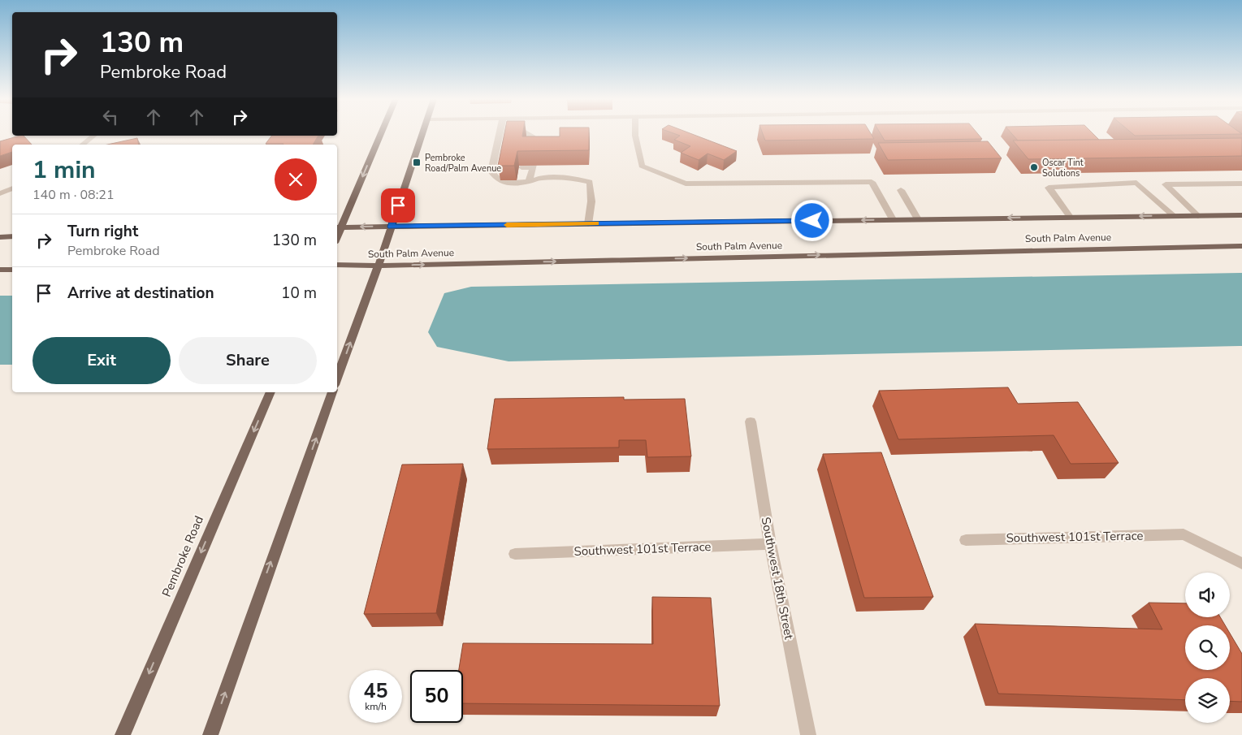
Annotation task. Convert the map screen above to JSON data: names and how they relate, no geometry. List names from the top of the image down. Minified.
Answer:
{"streets":{"main road":["South Palm Avenue","Pembroke Road"],"street":["Southwest 101st Terrace","Southwest 18th Street"]},"crossings":[["Southwest 101st Terrace","Southwest 18th Street"]],"places":{"transit":["Pembroke Road/Palm Avenue"],"other":["Oscar Tint Solutions"]},"page":{"turn":["130 m","Pembroke Road"],"heading":["1 min","140 m · 08:21"],"list":[{"name":"Turn right","note":"Pembroke Road","value":"130 m"},{"name":"Arrive at destination","value":"10 m"}],"buttons":["Exit","Share"],"speed":"45 km/h","limit":"50"}}
